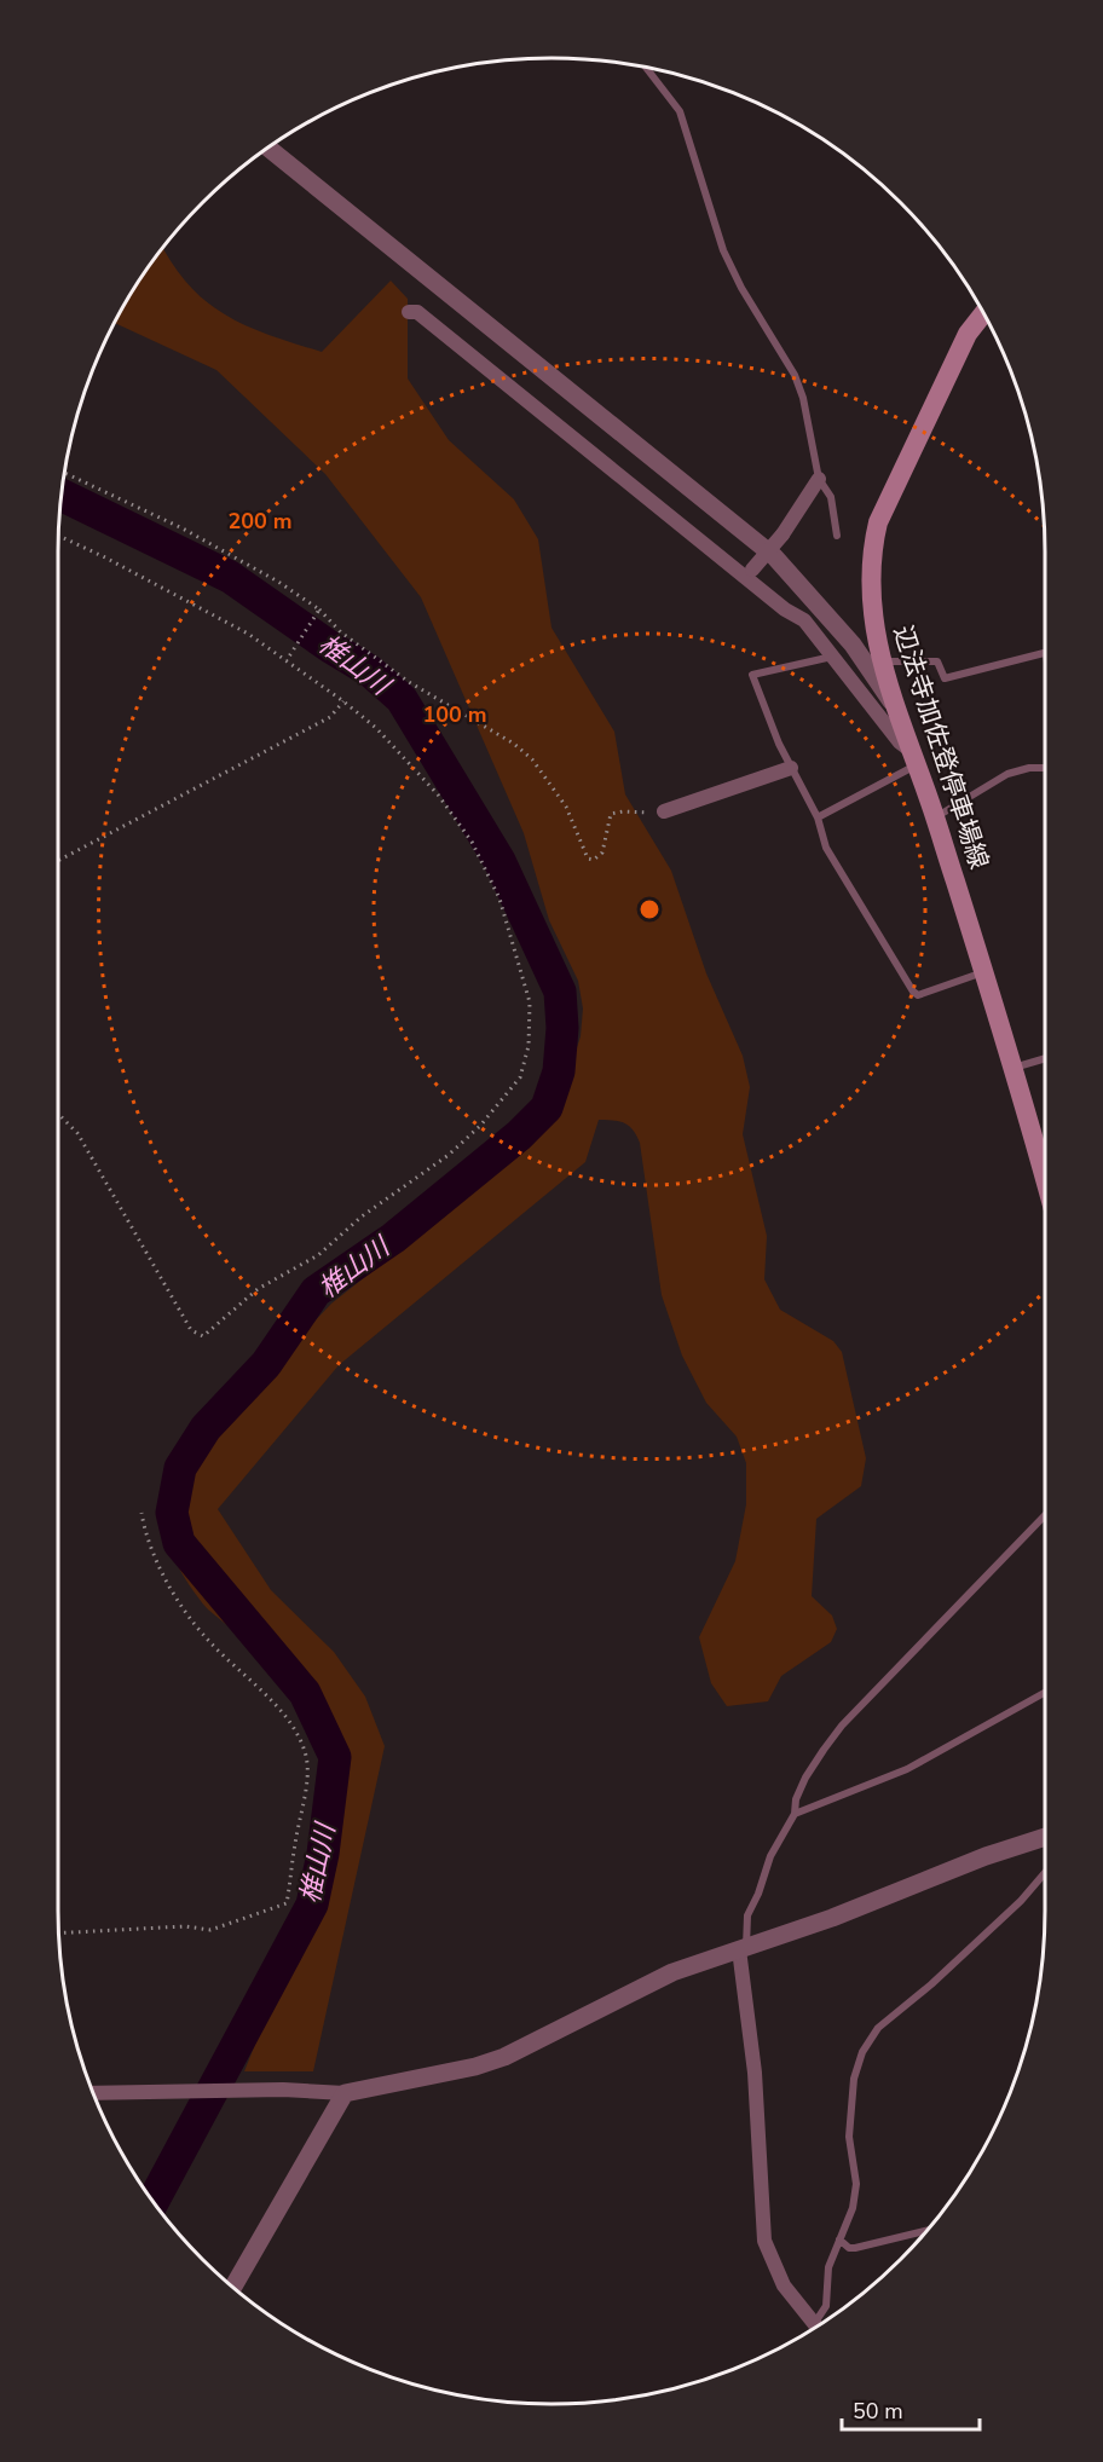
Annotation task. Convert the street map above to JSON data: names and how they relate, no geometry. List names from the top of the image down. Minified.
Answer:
{"streets":{"main road":["辺法寺加佐登停車場線"]},"water":["椎山川"],"scale_bar":"50 m","rings":["200 m","100 m"]}
